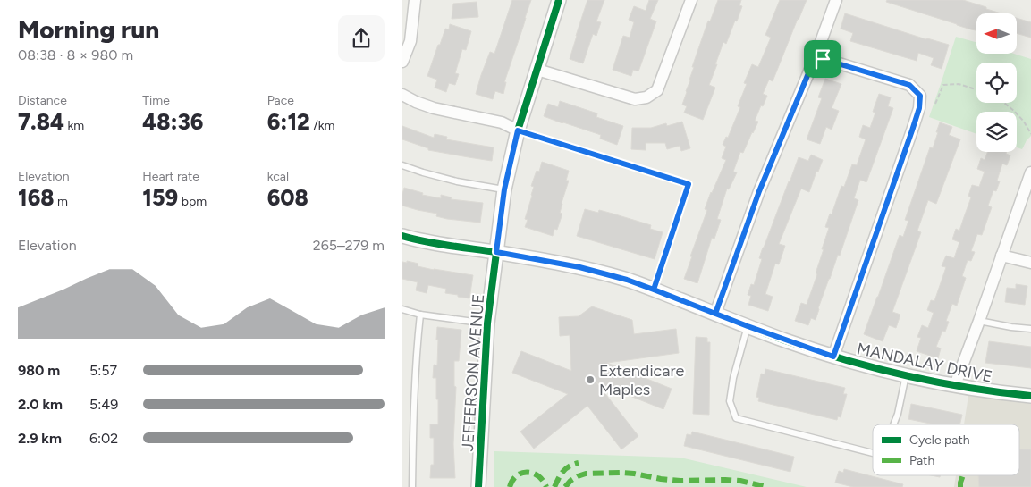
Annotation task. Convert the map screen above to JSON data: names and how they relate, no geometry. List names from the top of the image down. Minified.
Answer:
{"streets":{"street":["MANDALAY DRIVE","JEFFERSON AVENUE"]},"crossings":[["MANDALAY DRIVE","JEFFERSON AVENUE"]],"places":["Extendicare Maples"],"legend":["Cycle path","Path"],"north":"left","page":{"heading":["Morning run","08:38 · 8 × 980 m"],"stats":[["Distance","7.84 km"],["Time","48:36"],["Pace","6:12 /km"],["Elevation","168 m"],["Heart rate","159 bpm"],["kcal","608"]],"chart":["Elevation","265–279 m"],"list":[{"name":"980 m","note":"5:57"},{"name":"2.0 km","note":"5:49"},{"name":"2.9 km","note":"6:02"}]}}
